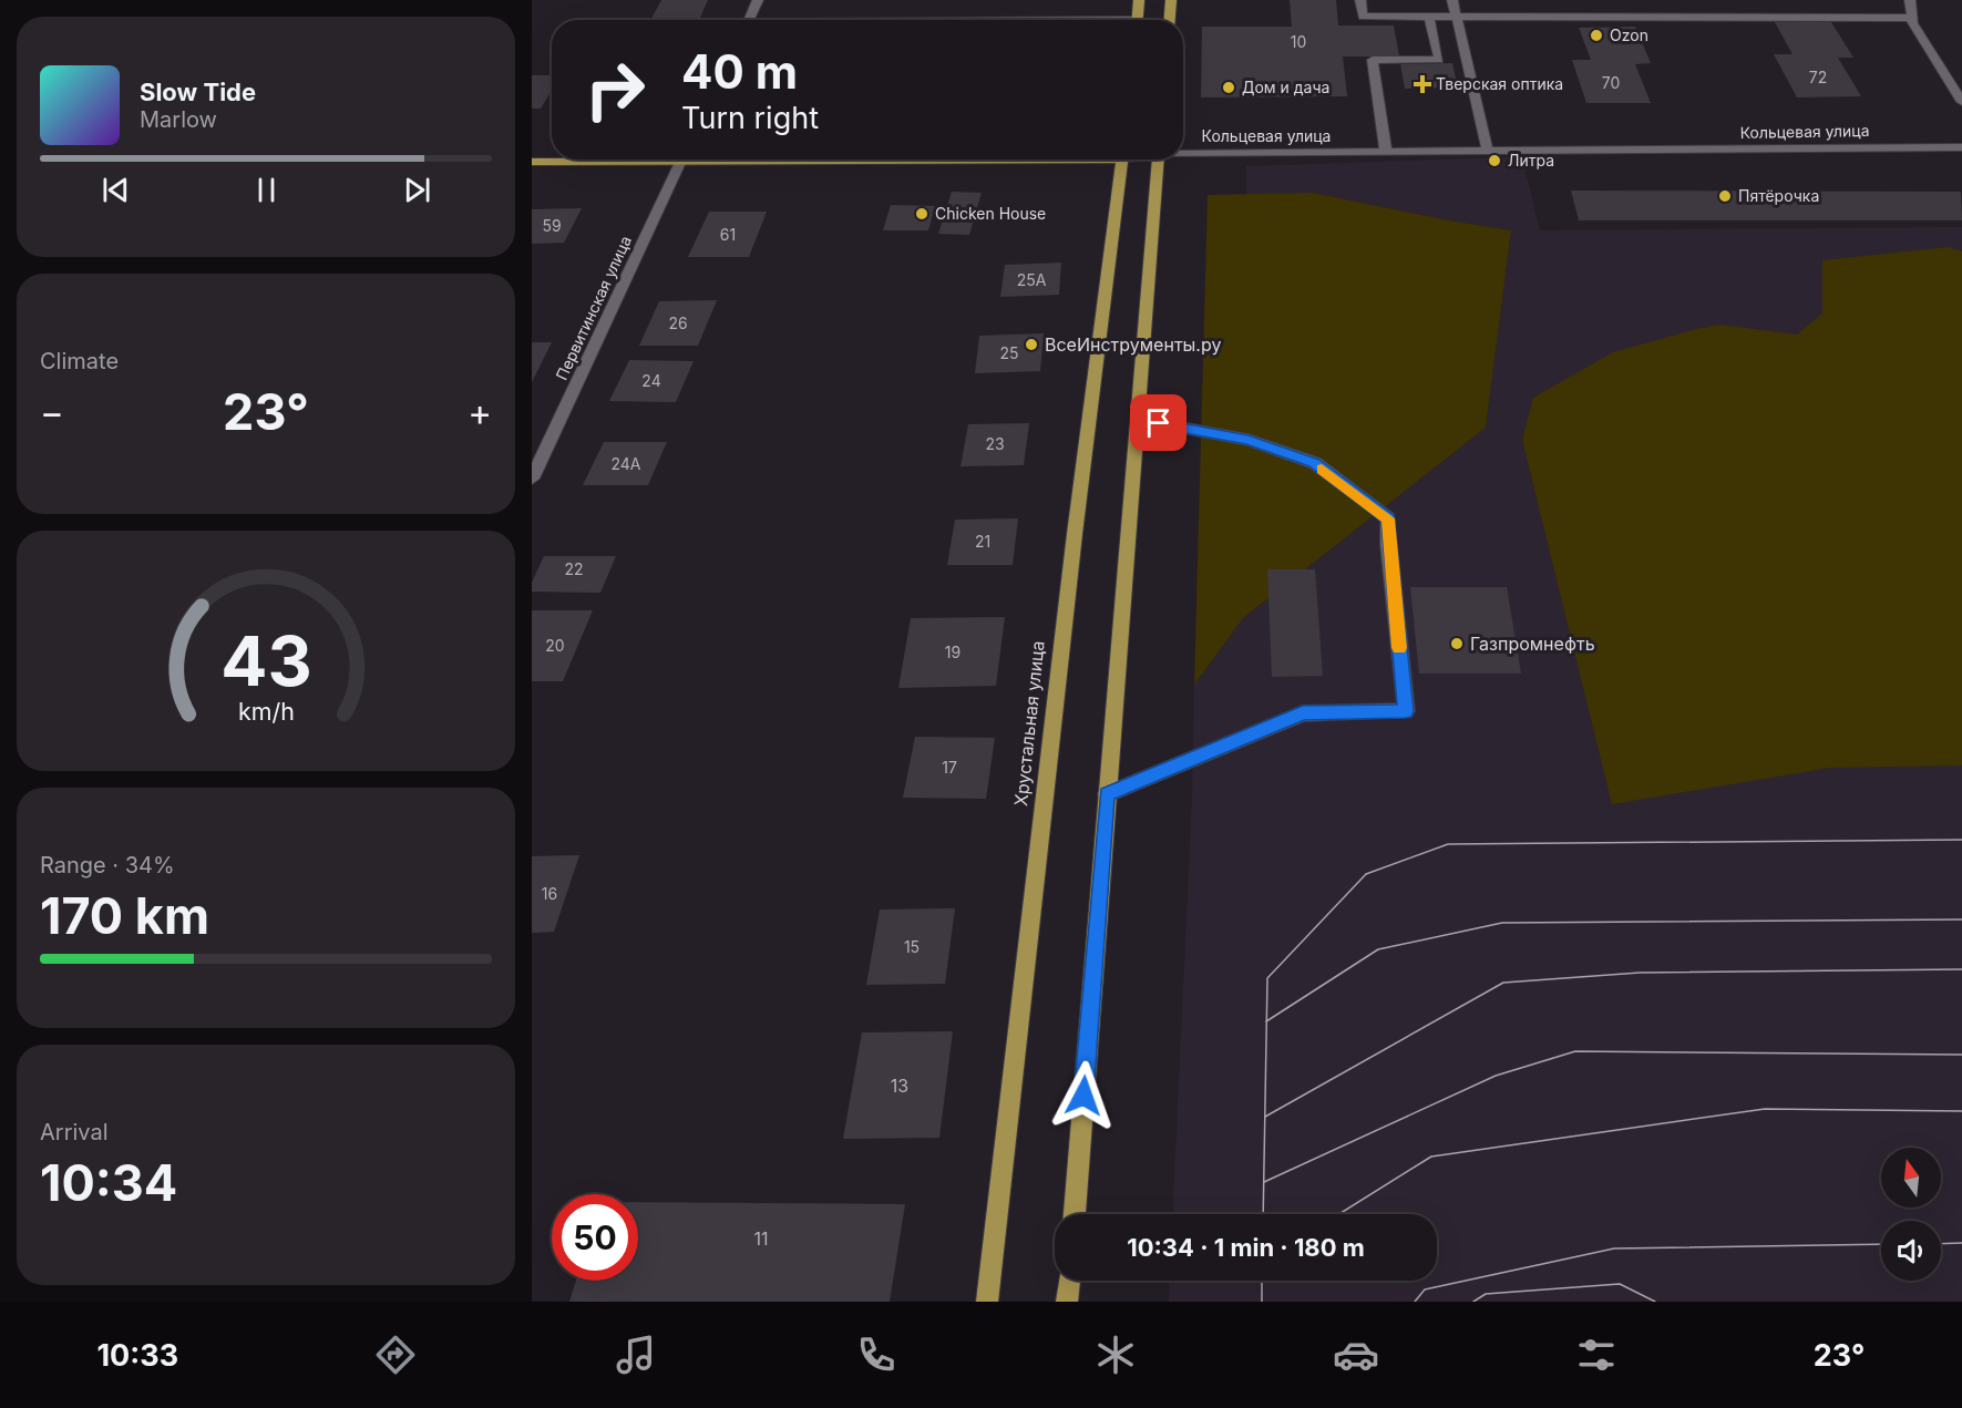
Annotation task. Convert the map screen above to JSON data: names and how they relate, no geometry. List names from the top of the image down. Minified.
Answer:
{"streets":{"main road":["Кольцевая улица","Хрустальная улица"],"street":["Первитинская улица"]},"places":{"other":["Ozon","Дом и дача","Литра","Пятёрочка","Chicken House","ВсеИнструменты.ру","Газпромнефть"],"health":["Тверская оптика"]},"house_numbers":["10","72","70","59","61","25А","26","25","24","23","24А","21","22","20","19","17","16","15","13","11"],"north":"top","page":{"turn":["40 m","Turn right"],"song":["Slow Tide","Marlow"],"tile":["Climate",["Range · 34%","170 km"],["Arrival","10:34"]],"heat":["−","23°","+"],"limit":"50","trip":"10:34 · 1 min · 180 m","tabs":["10:33","23°"],"gauge":["43","km/h"]}}
